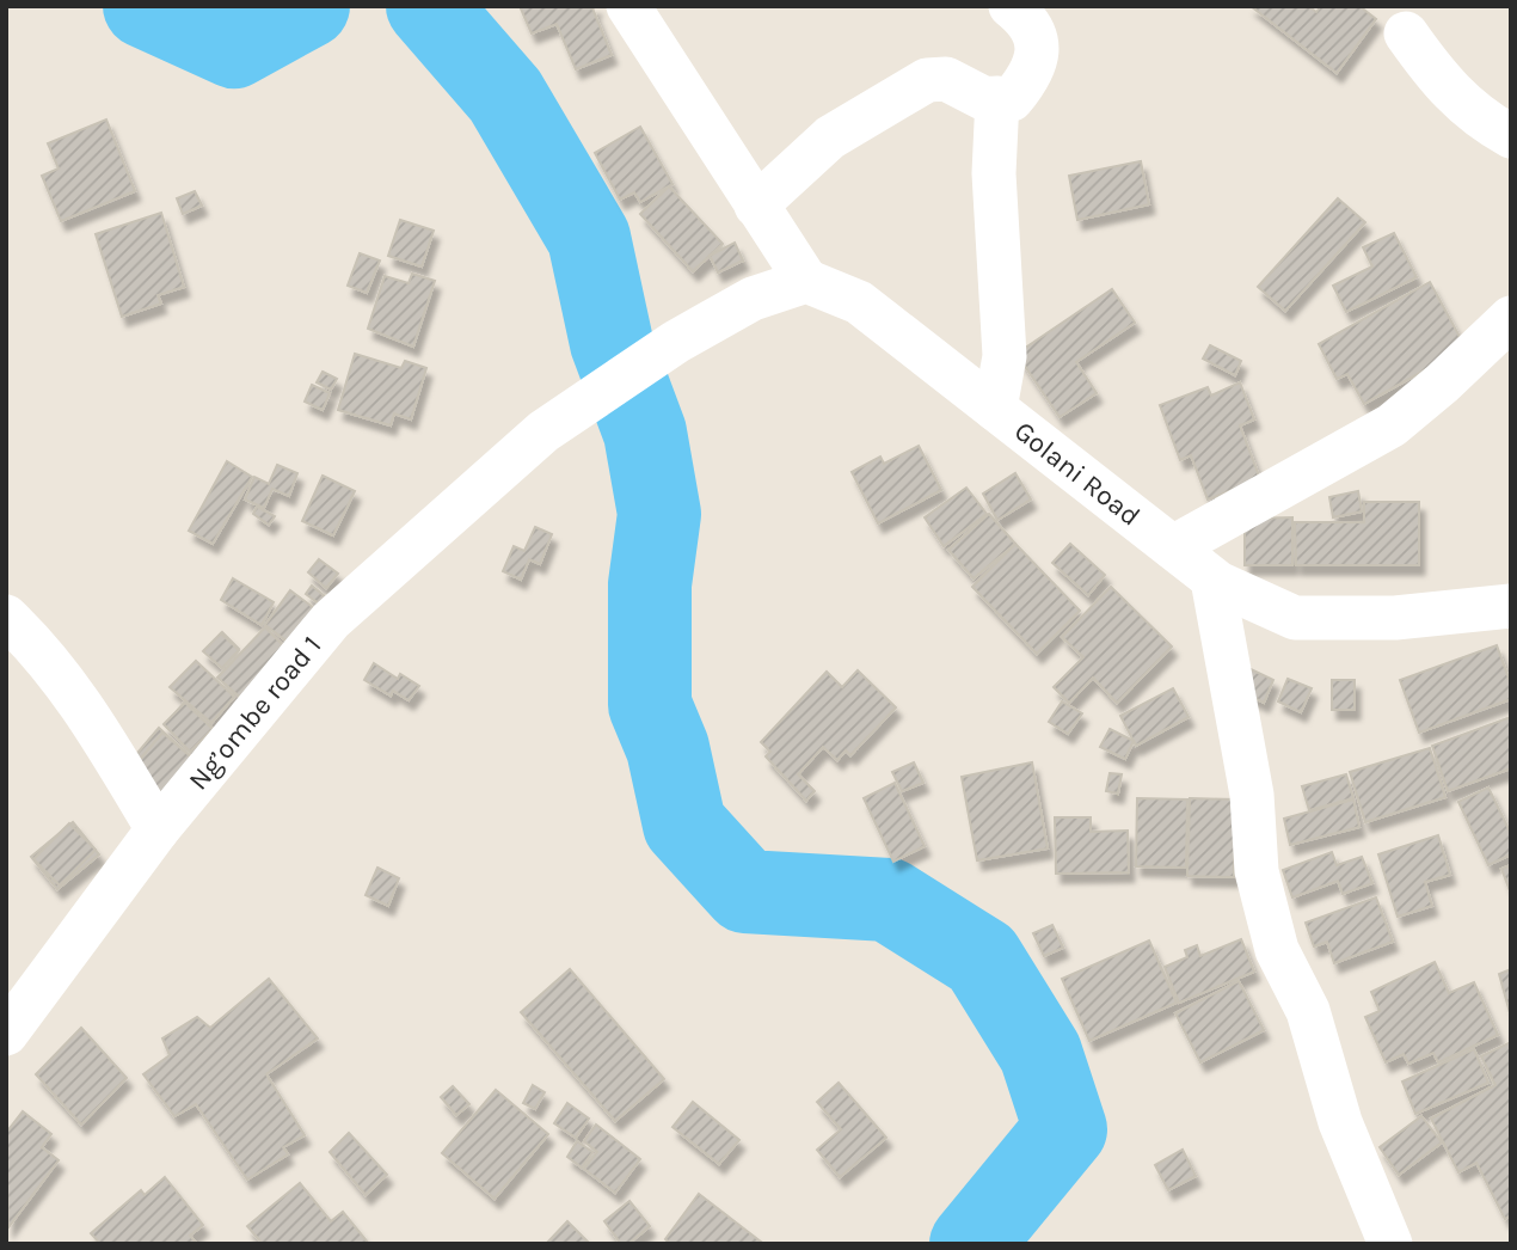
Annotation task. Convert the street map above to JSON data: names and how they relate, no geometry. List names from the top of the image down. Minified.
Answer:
{"streets":{"street":["Golani Road","Ng’ombe road 1"]},"crossings":[["Golani Road","Ng’ombe road 1"]]}
